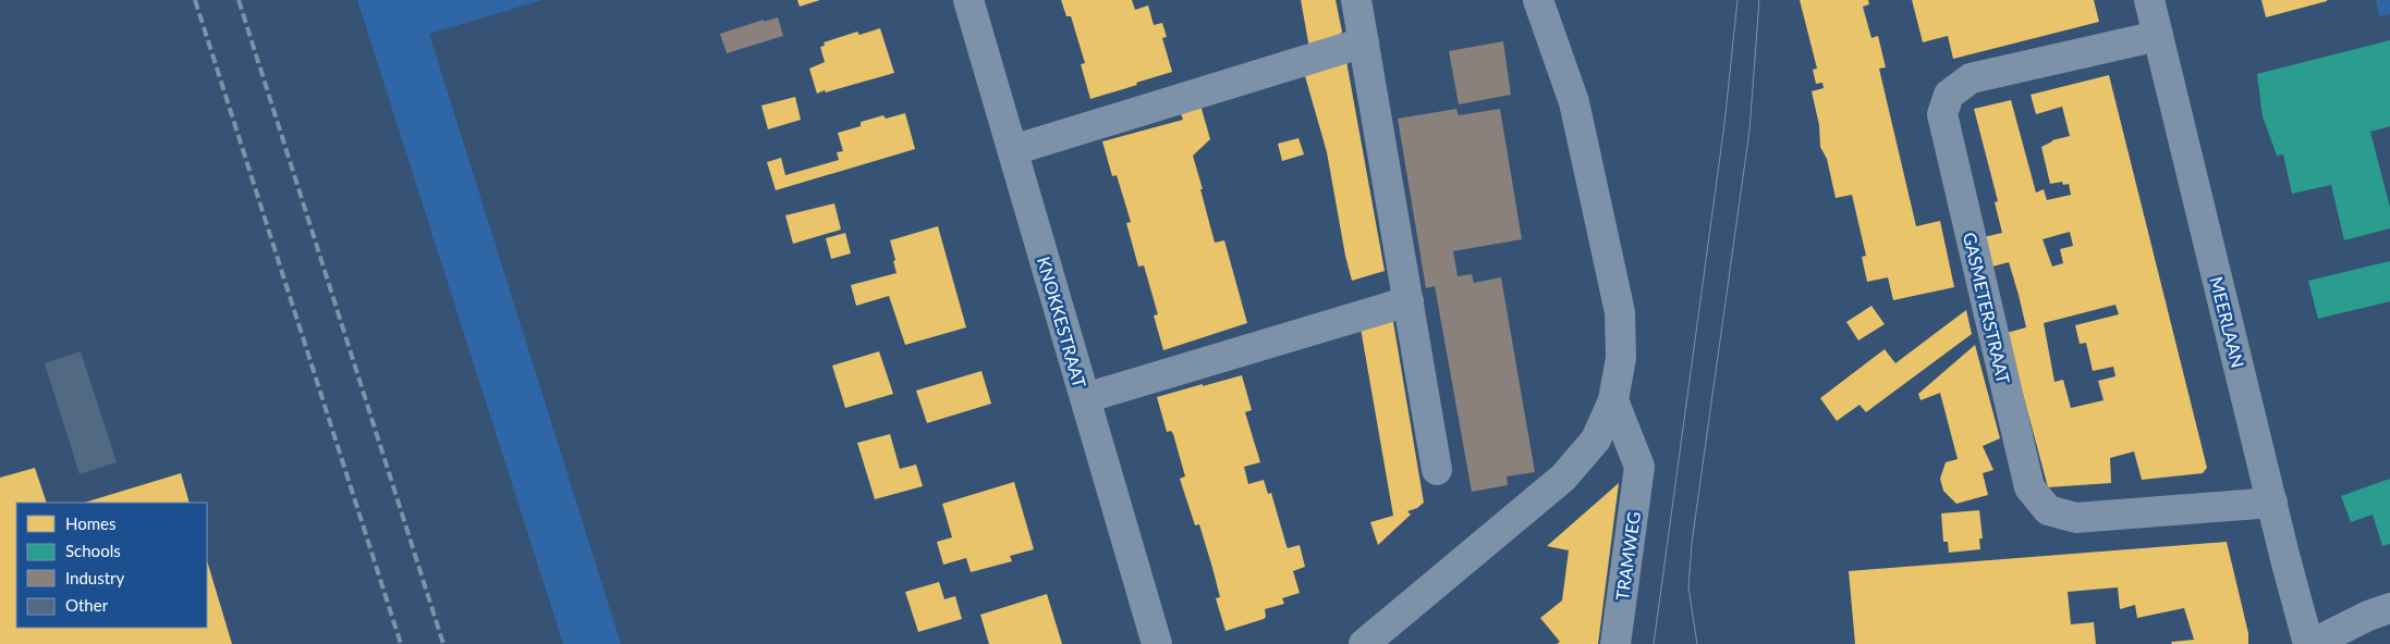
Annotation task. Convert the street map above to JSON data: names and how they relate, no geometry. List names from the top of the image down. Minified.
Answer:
{"streets":{"street":["GASMETERSTRAAT","KNOKKESTRAAT","MEERLAAN","TRAMWEG"]},"crossings":[["GASMETERSTRAAT","MEERLAAN"]],"legend":["Homes","Schools","Industry","Other"]}
